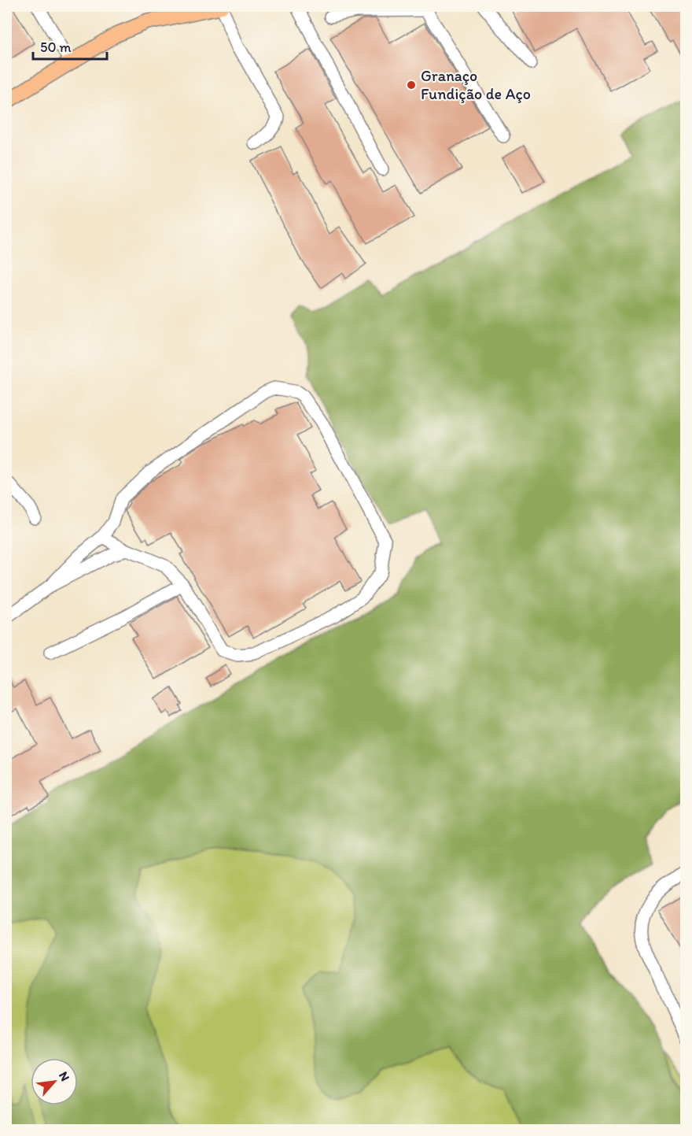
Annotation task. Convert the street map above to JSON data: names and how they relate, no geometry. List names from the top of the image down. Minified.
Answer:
{"places":["Granaço Fundição de Aço"],"scale_bar":"50 m","north":"top right"}
